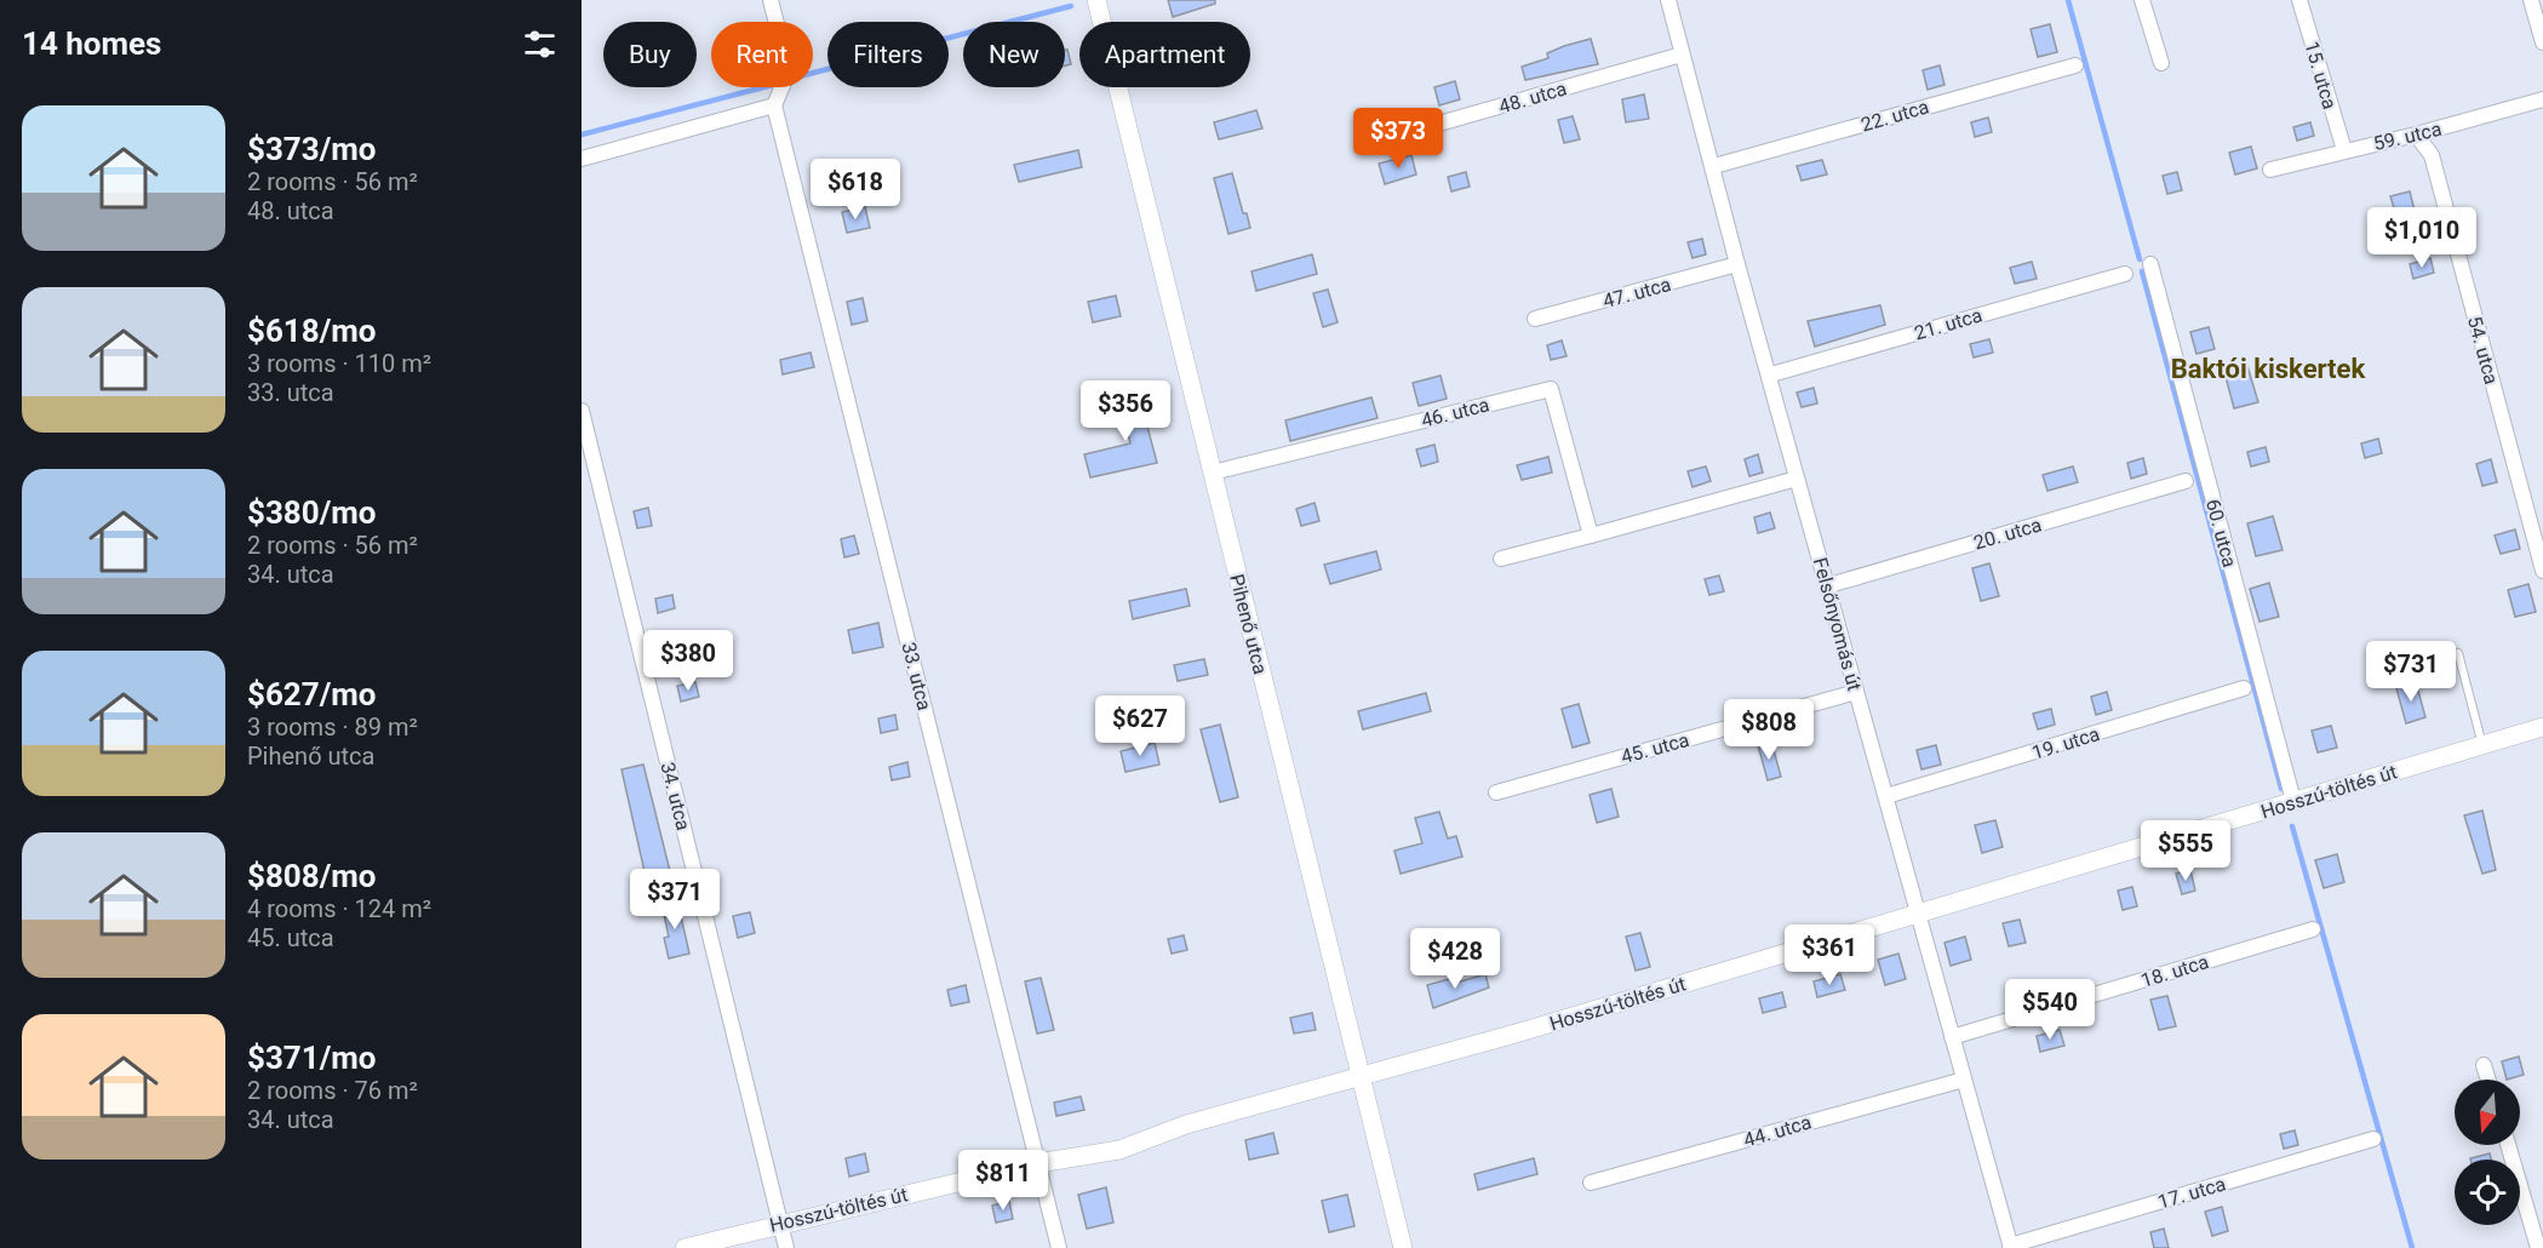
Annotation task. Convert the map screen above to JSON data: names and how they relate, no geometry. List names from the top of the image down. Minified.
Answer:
{"streets":{"street":["15. utca","48. utca","22. utca","59. utca","47. utca","21. utca","54. utca","46. utca","20. utca","60. utca","Pihenő utca","Felsőnyomás út","33. utca","19. utca","45. utca","Hosszú-töltés út","34. utca","18. utca","44. utca","17. utca"]},"crossings":[["15. utca","59. utca"],["48. utca","Felsőnyomás út"],["22. utca","Felsőnyomás út"],["59. utca","54. utca"],["47. utca","Felsőnyomás út"],["21. utca","Felsőnyomás út"],["46. utca","Pihenő utca"],["20. utca","Felsőnyomás út"],["60. utca","Hosszú-töltés út"],["Pihenő utca","Hosszú-töltés út"],["Felsőnyomás út","19. utca"],["Felsőnyomás út","45. utca"],["Felsőnyomás út","Hosszú-töltés út"],["Felsőnyomás út","18. utca"],["Felsőnyomás út","44. utca"],["Felsőnyomás út","17. utca"],["33. utca","Hosszú-töltés út"],["Hosszú-töltés út","34. utca"]],"districts":["Baktói kiskertek"],"north":"bottom","page":{"heading":"14 homes","chip":["Buy","Rent","Filters","New","Apartment"],"list":[{"name":"$373/mo","note":"2 rooms · 56 m² · 48. utca"},{"name":"$618/mo","note":"3 rooms · 110 m² · 33. utca"},{"name":"$380/mo","note":"2 rooms · 56 m² · 34. utca"},{"name":"$627/mo","note":"3 rooms · 89 m² · Pihenő utca"},{"name":"$808/mo","note":"4 rooms · 124 m² · 45. utca"},{"name":"$371/mo","note":"2 rooms · 76 m² · 34. utca"}],"price":["$373","$618","$1,010","$356","$380","$731","$627","$808","$555","$371","$361","$428","$540","$811"]}}
